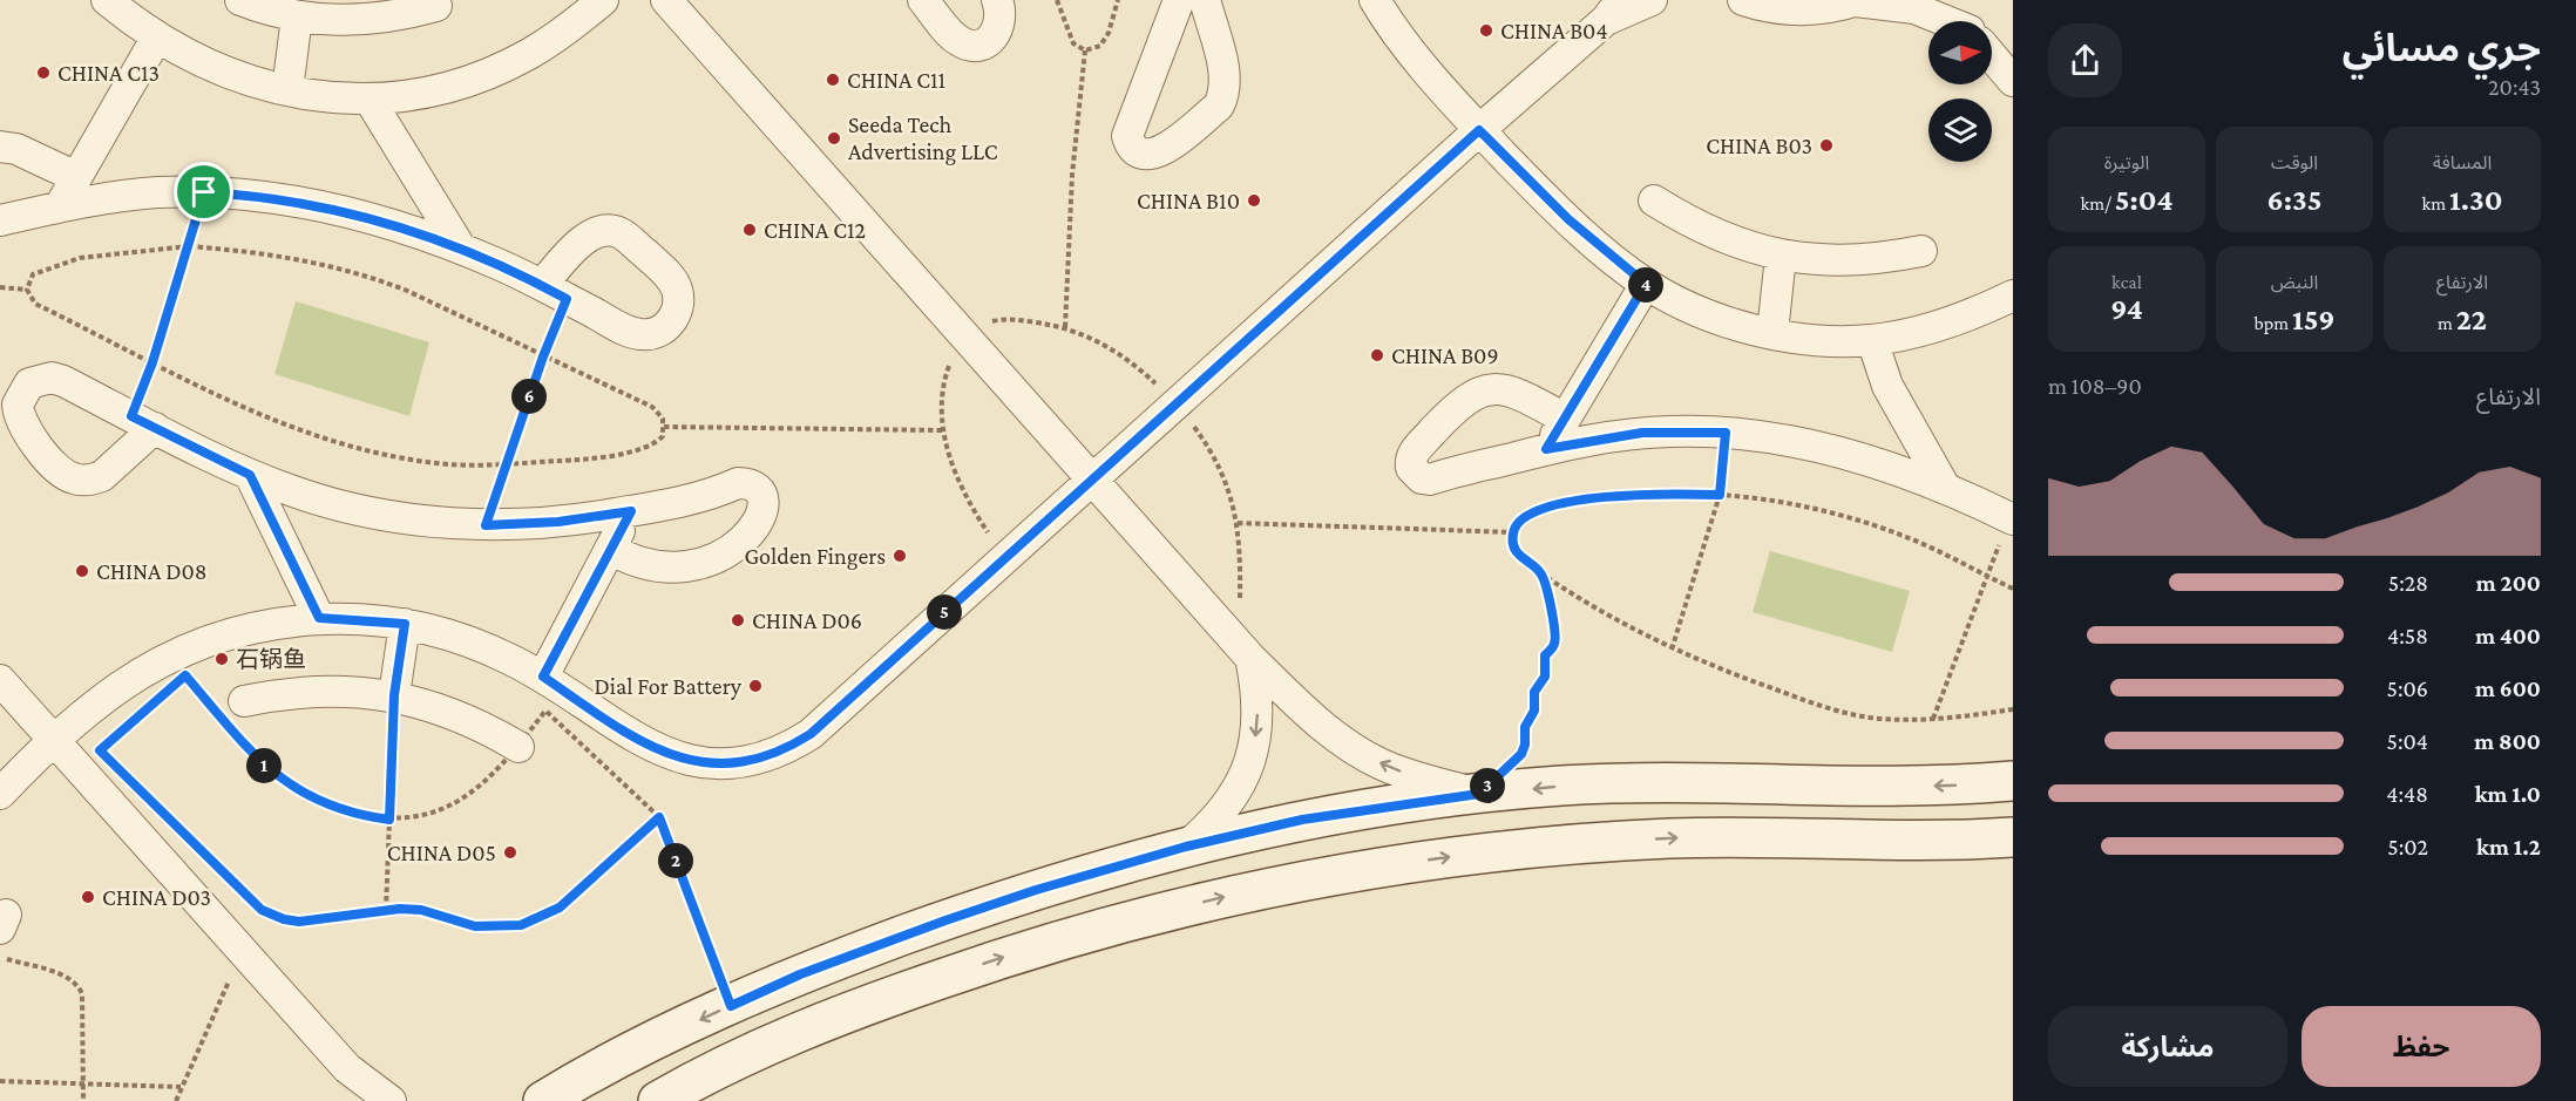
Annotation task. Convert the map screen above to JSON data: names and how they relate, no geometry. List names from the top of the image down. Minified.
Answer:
{"places":["CHINA B04","CHINA C13","CHINA C11","Seeda Tech Advertising LLC","CHINA B03","CHINA B10","CHINA C12","CHINA B09","Golden Fingers","CHINA D08","CHINA D06","石锅鱼","Dial For Battery","CHINA D05","CHINA D03"],"north":"right","page":{"heading":["جري مسائي","20:43"],"stats":[["المسافة","1.30 km"],["الوقت","6:35"],["الوتيرة","5:04 /km"],["الارتفاع","22 m"],["النبض","159 bpm"],["kcal","94"]],"pins":["4","6","5","1","3","2"],"chart":["الارتفاع","90–108 m"],"list":[{"name":"200 m","note":"5:28"},{"name":"400 m","note":"4:58"},{"name":"600 m","note":"5:06"},{"name":"800 m","note":"5:04"},{"name":"1.0 km","note":"4:48"},{"name":"1.2 km","note":"5:02"}],"buttons":["حفظ","مشاركة"]}}
